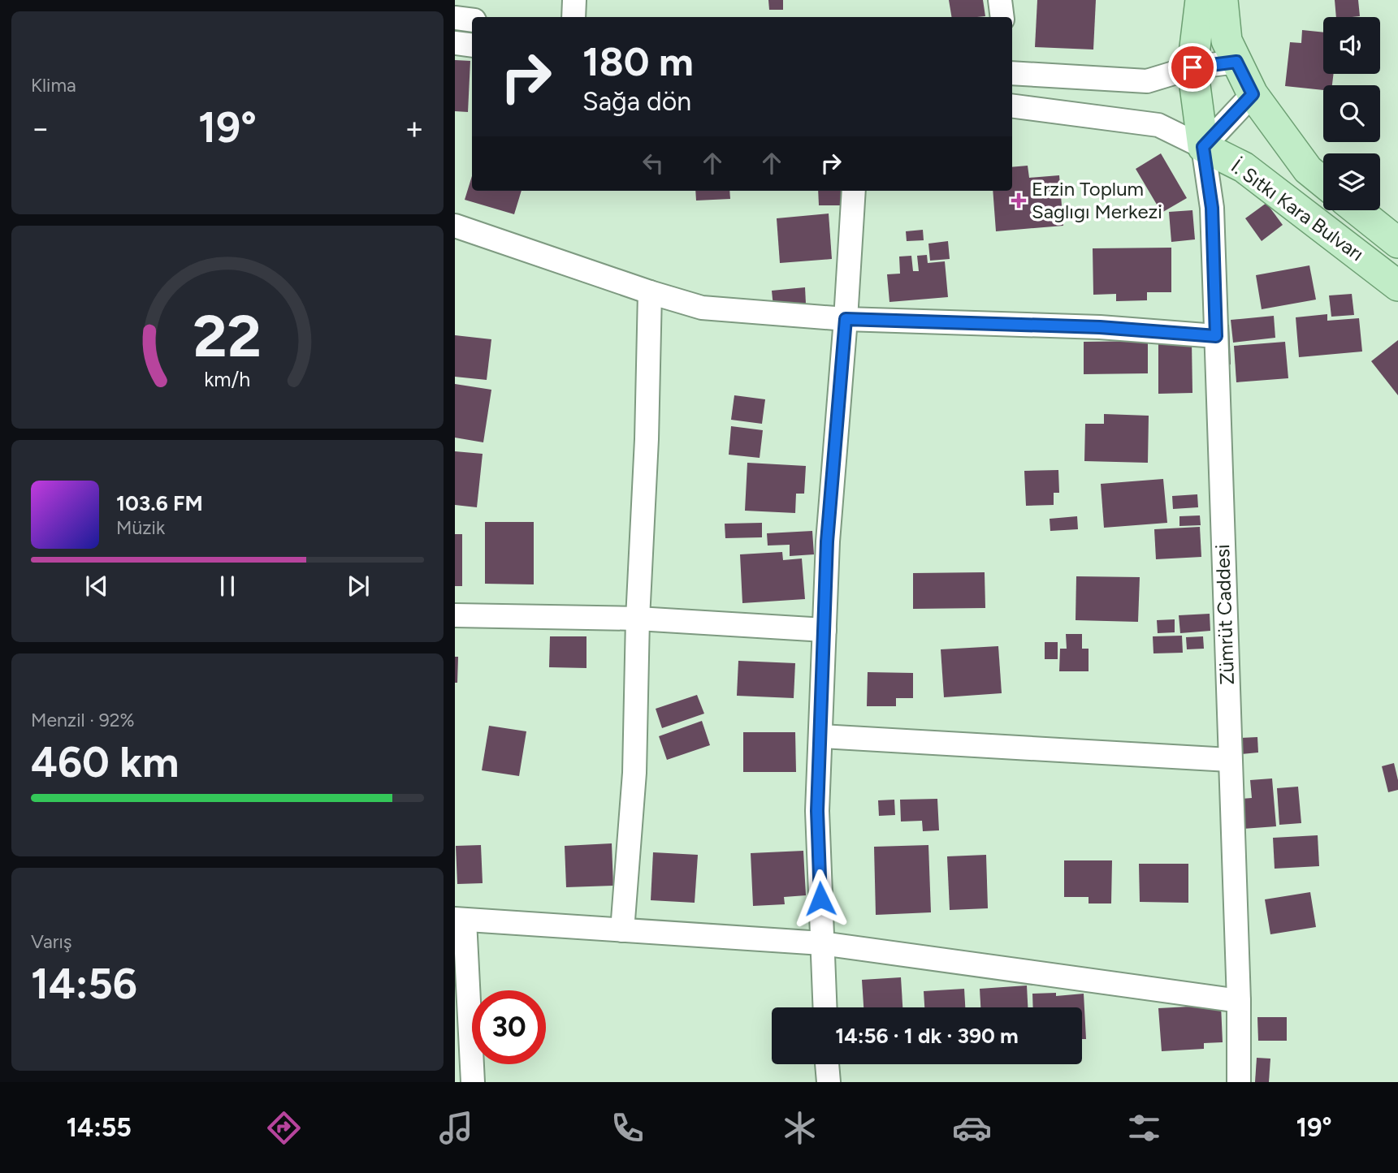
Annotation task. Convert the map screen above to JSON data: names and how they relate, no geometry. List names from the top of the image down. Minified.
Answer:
{"streets":{"main road":["İ. Sıtkı Kara Bulvarı"],"street":["Zümrüt Caddesi"]},"crossings":[["İ. Sıtkı Kara Bulvarı","Zümrüt Caddesi"]],"places":{"health":["Erzin Toplum Saglıgı Merkezi"]},"page":{"tile":["Klima",["Menzil · 92%","460 km"],["Varış","14:56"]],"turn":["180 m","Sağa dön"],"heat":["−","19°","+"],"song":["103.6 FM","Müzik"],"limit":"30","trip":"14:56 · 1 dk · 390 m","tabs":["14:55","19°"],"gauge":["22","km/h"]}}
